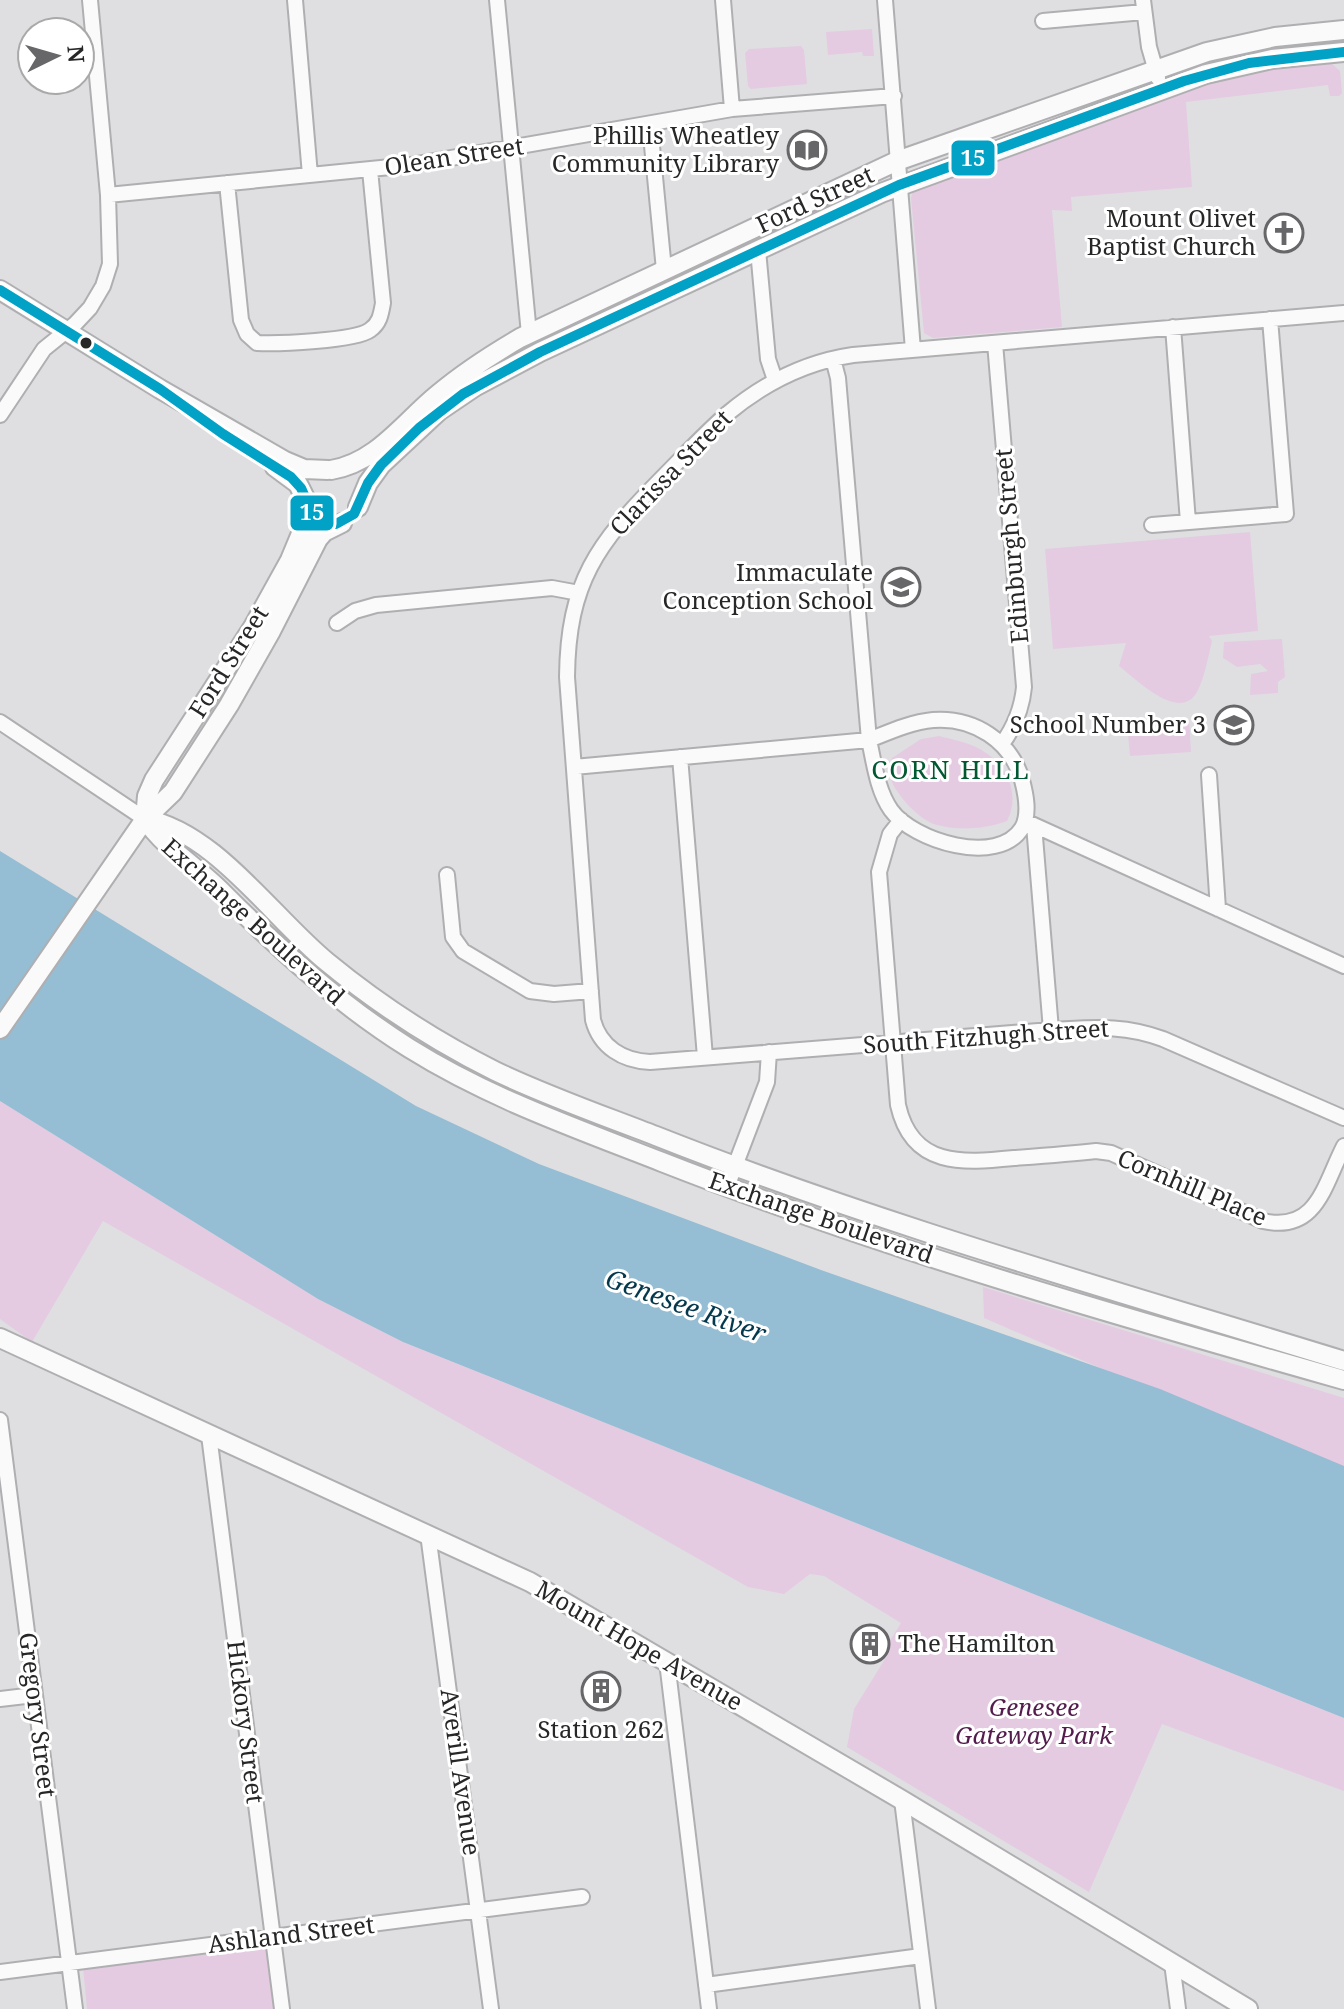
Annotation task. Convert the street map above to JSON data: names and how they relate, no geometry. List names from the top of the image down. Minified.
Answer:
{"streets":{"main road":["Ford Street","Exchange Boulevard","Mount Hope Avenue"],"street":["Olean Street","Clarissa Street","Edinburgh Street","South Fitzhugh Street","Cornhill Place","Gregory Street","Hickory Street","Averill Avenue","Ashland Street"]},"crossings":[["Ford Street","Exchange Boulevard"],["Clarissa Street","Edinburgh Street"],["Clarissa Street","South Fitzhugh Street"],["Edinburgh Street","Cornhill Place"],["South Fitzhugh Street","Cornhill Place"],["Mount Hope Avenue","Hickory Street"],["Mount Hope Avenue","Averill Avenue"],["Gregory Street","Ashland Street"],["Hickory Street","Ashland Street"],["Averill Avenue","Ashland Street"]],"districts":["CORN HILL"],"water":["Genesee River"],"parks":["Genesee Gateway Park"],"places":{"library":["Phillis Wheatley Community Library"],"church":["Mount Olivet Baptist Church"],"school or university":["Immaculate Conception School","School Number 3"],"building":["The Hamilton","Station 262"]},"lines":["transit line 15"],"north":"right"}
